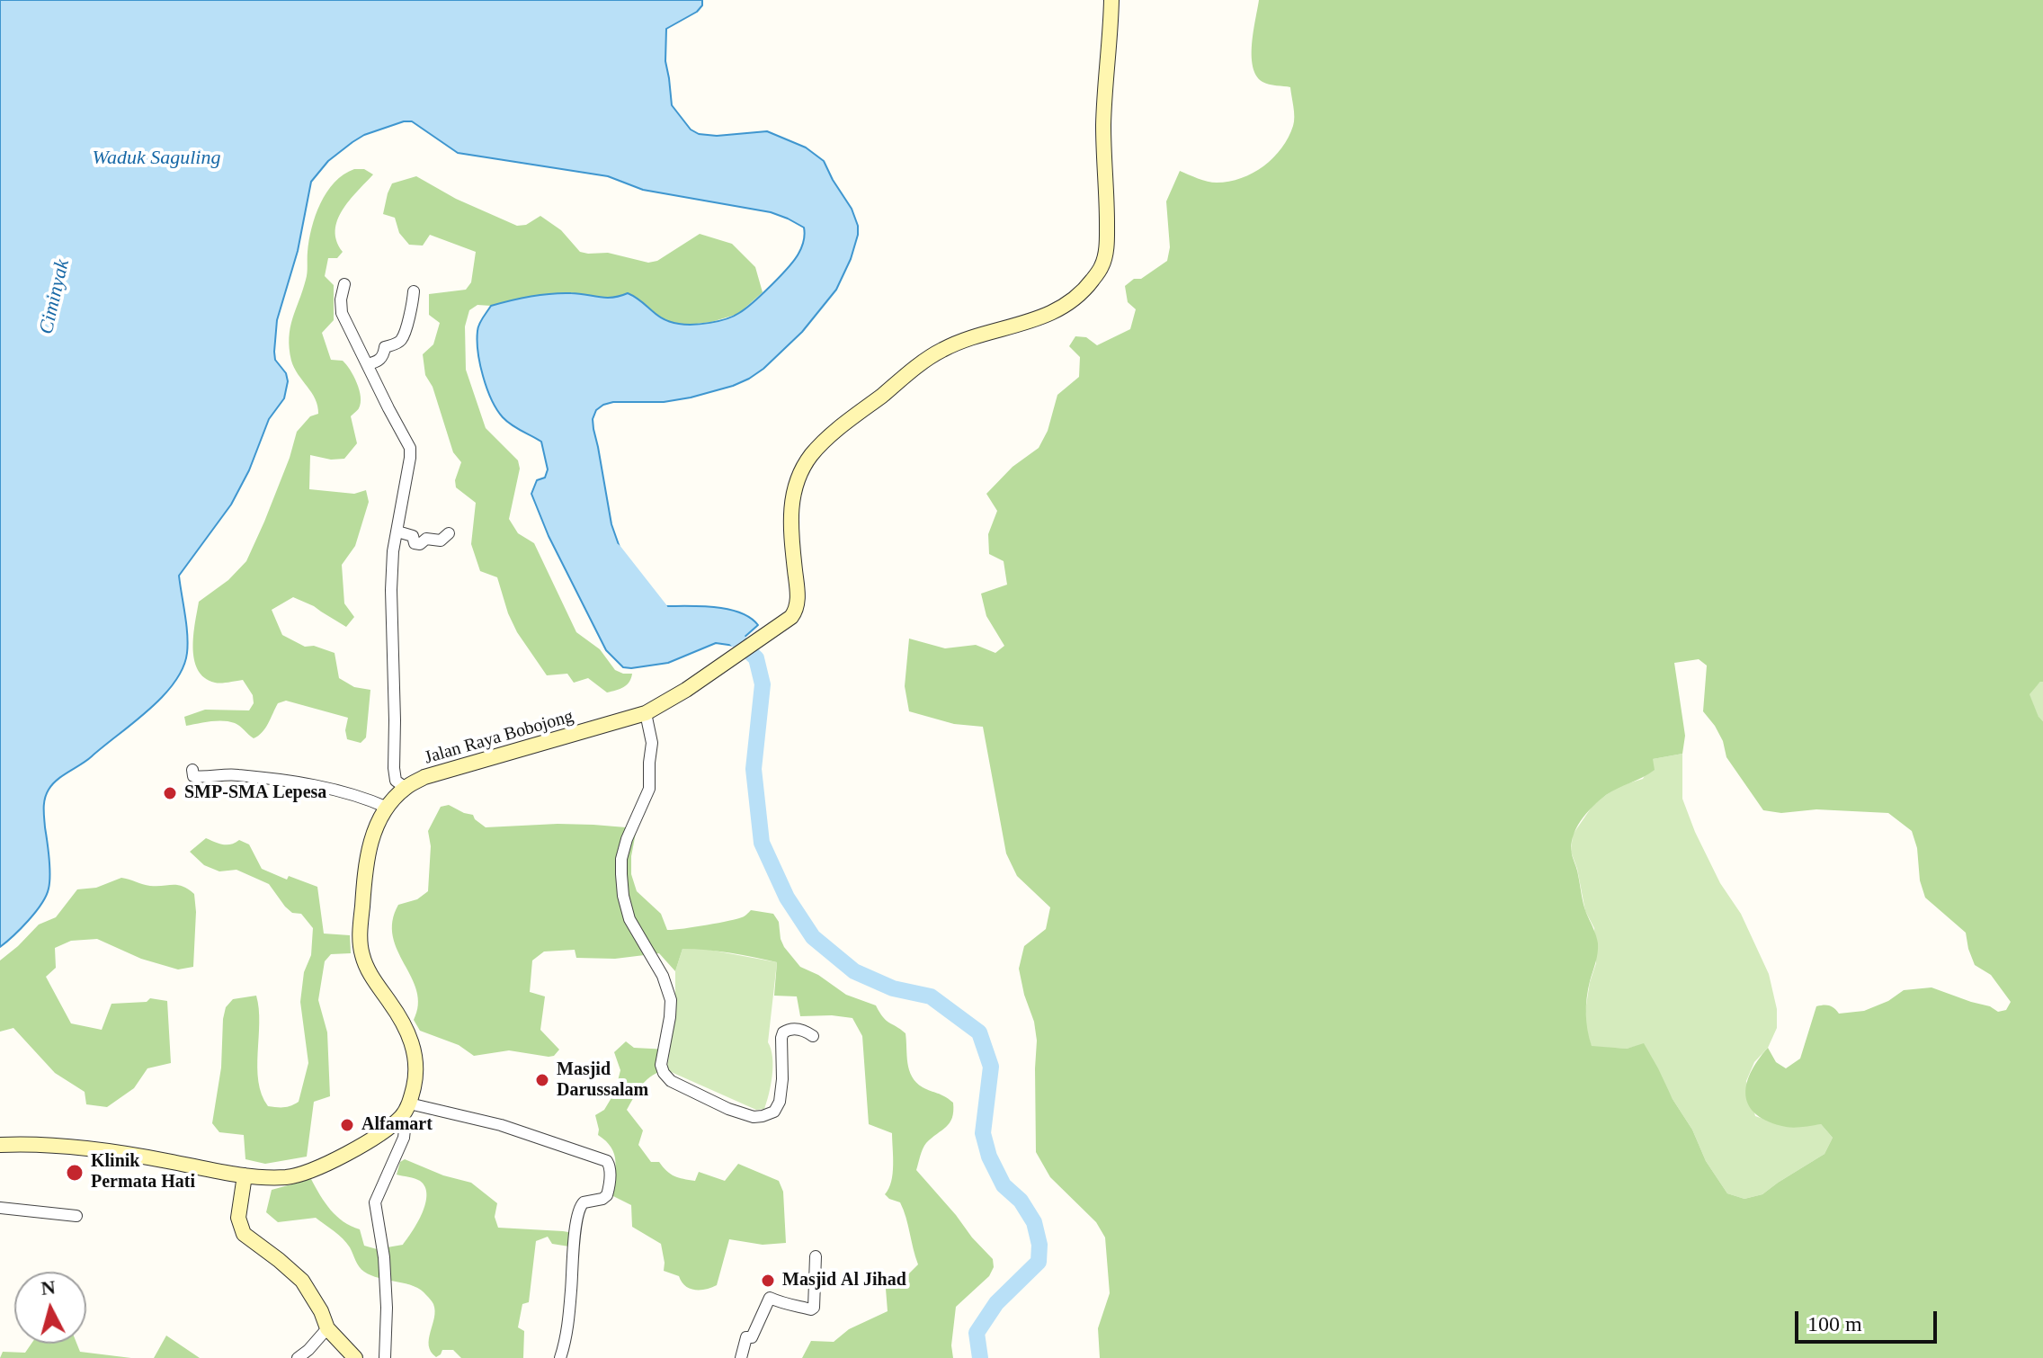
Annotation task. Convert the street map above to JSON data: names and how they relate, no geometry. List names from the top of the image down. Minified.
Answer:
{"streets":{"main road":["Jalan Raya Bobojong"]},"water":["Waduk Saguling","Ciminyak"],"places":["SMP-SMA Lepesa","Masjid Darussalam","Alfamart","Klinik Permata Hati","Masjid Al Jihad"],"scale_bar":"100 m","north":"top"}
